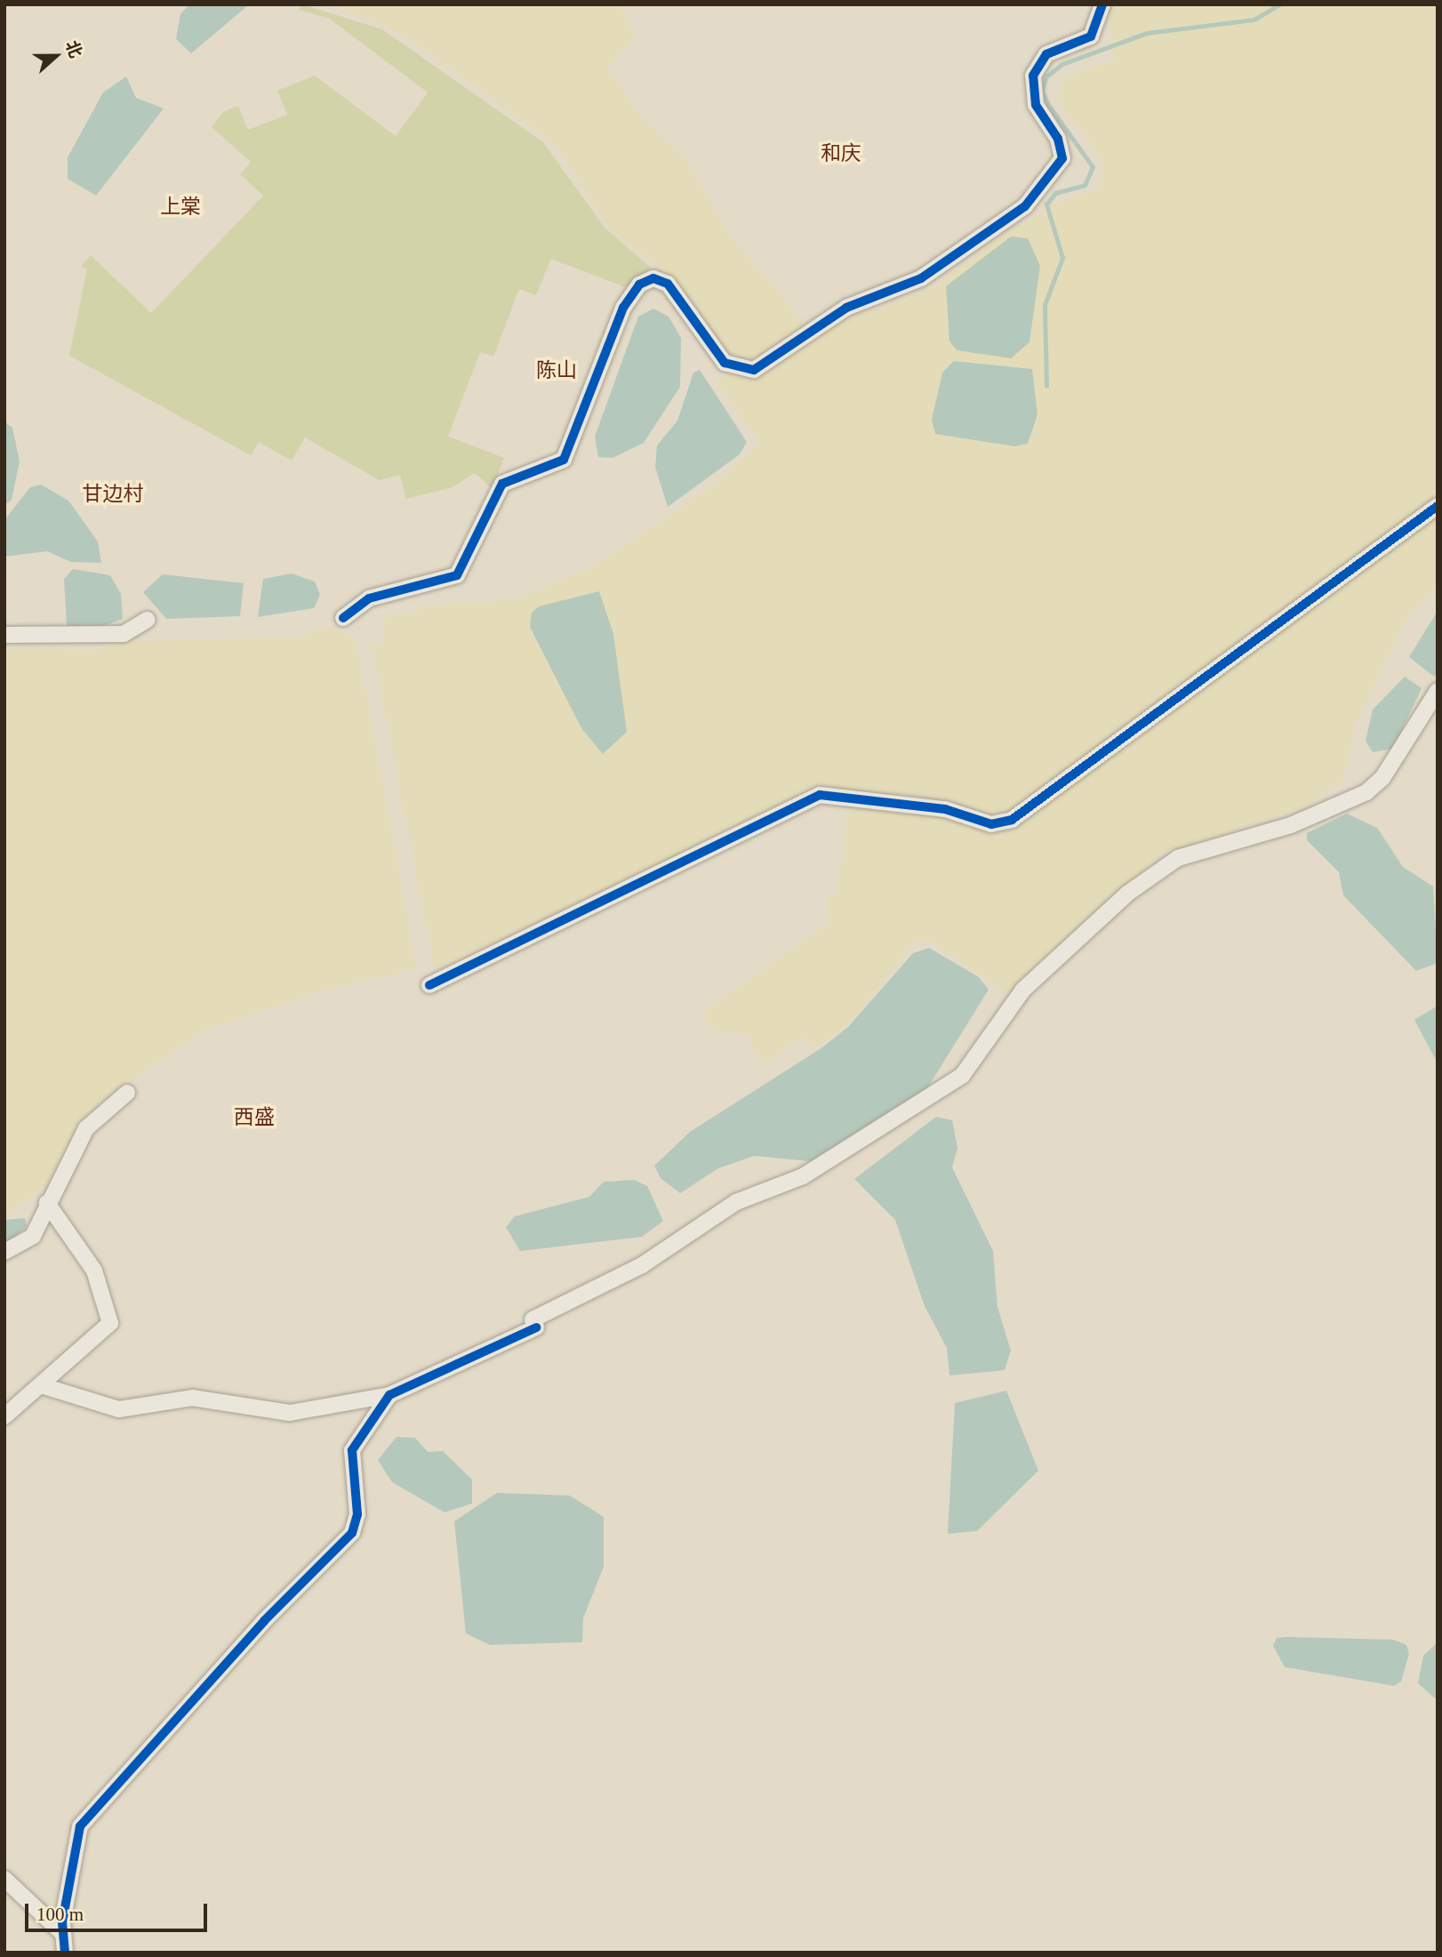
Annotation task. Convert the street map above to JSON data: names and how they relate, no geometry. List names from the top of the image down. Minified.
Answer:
{"districts":["和庆","上棠","陈山","甘边村","西盛"],"scale_bar":"100 m","north":"right"}
